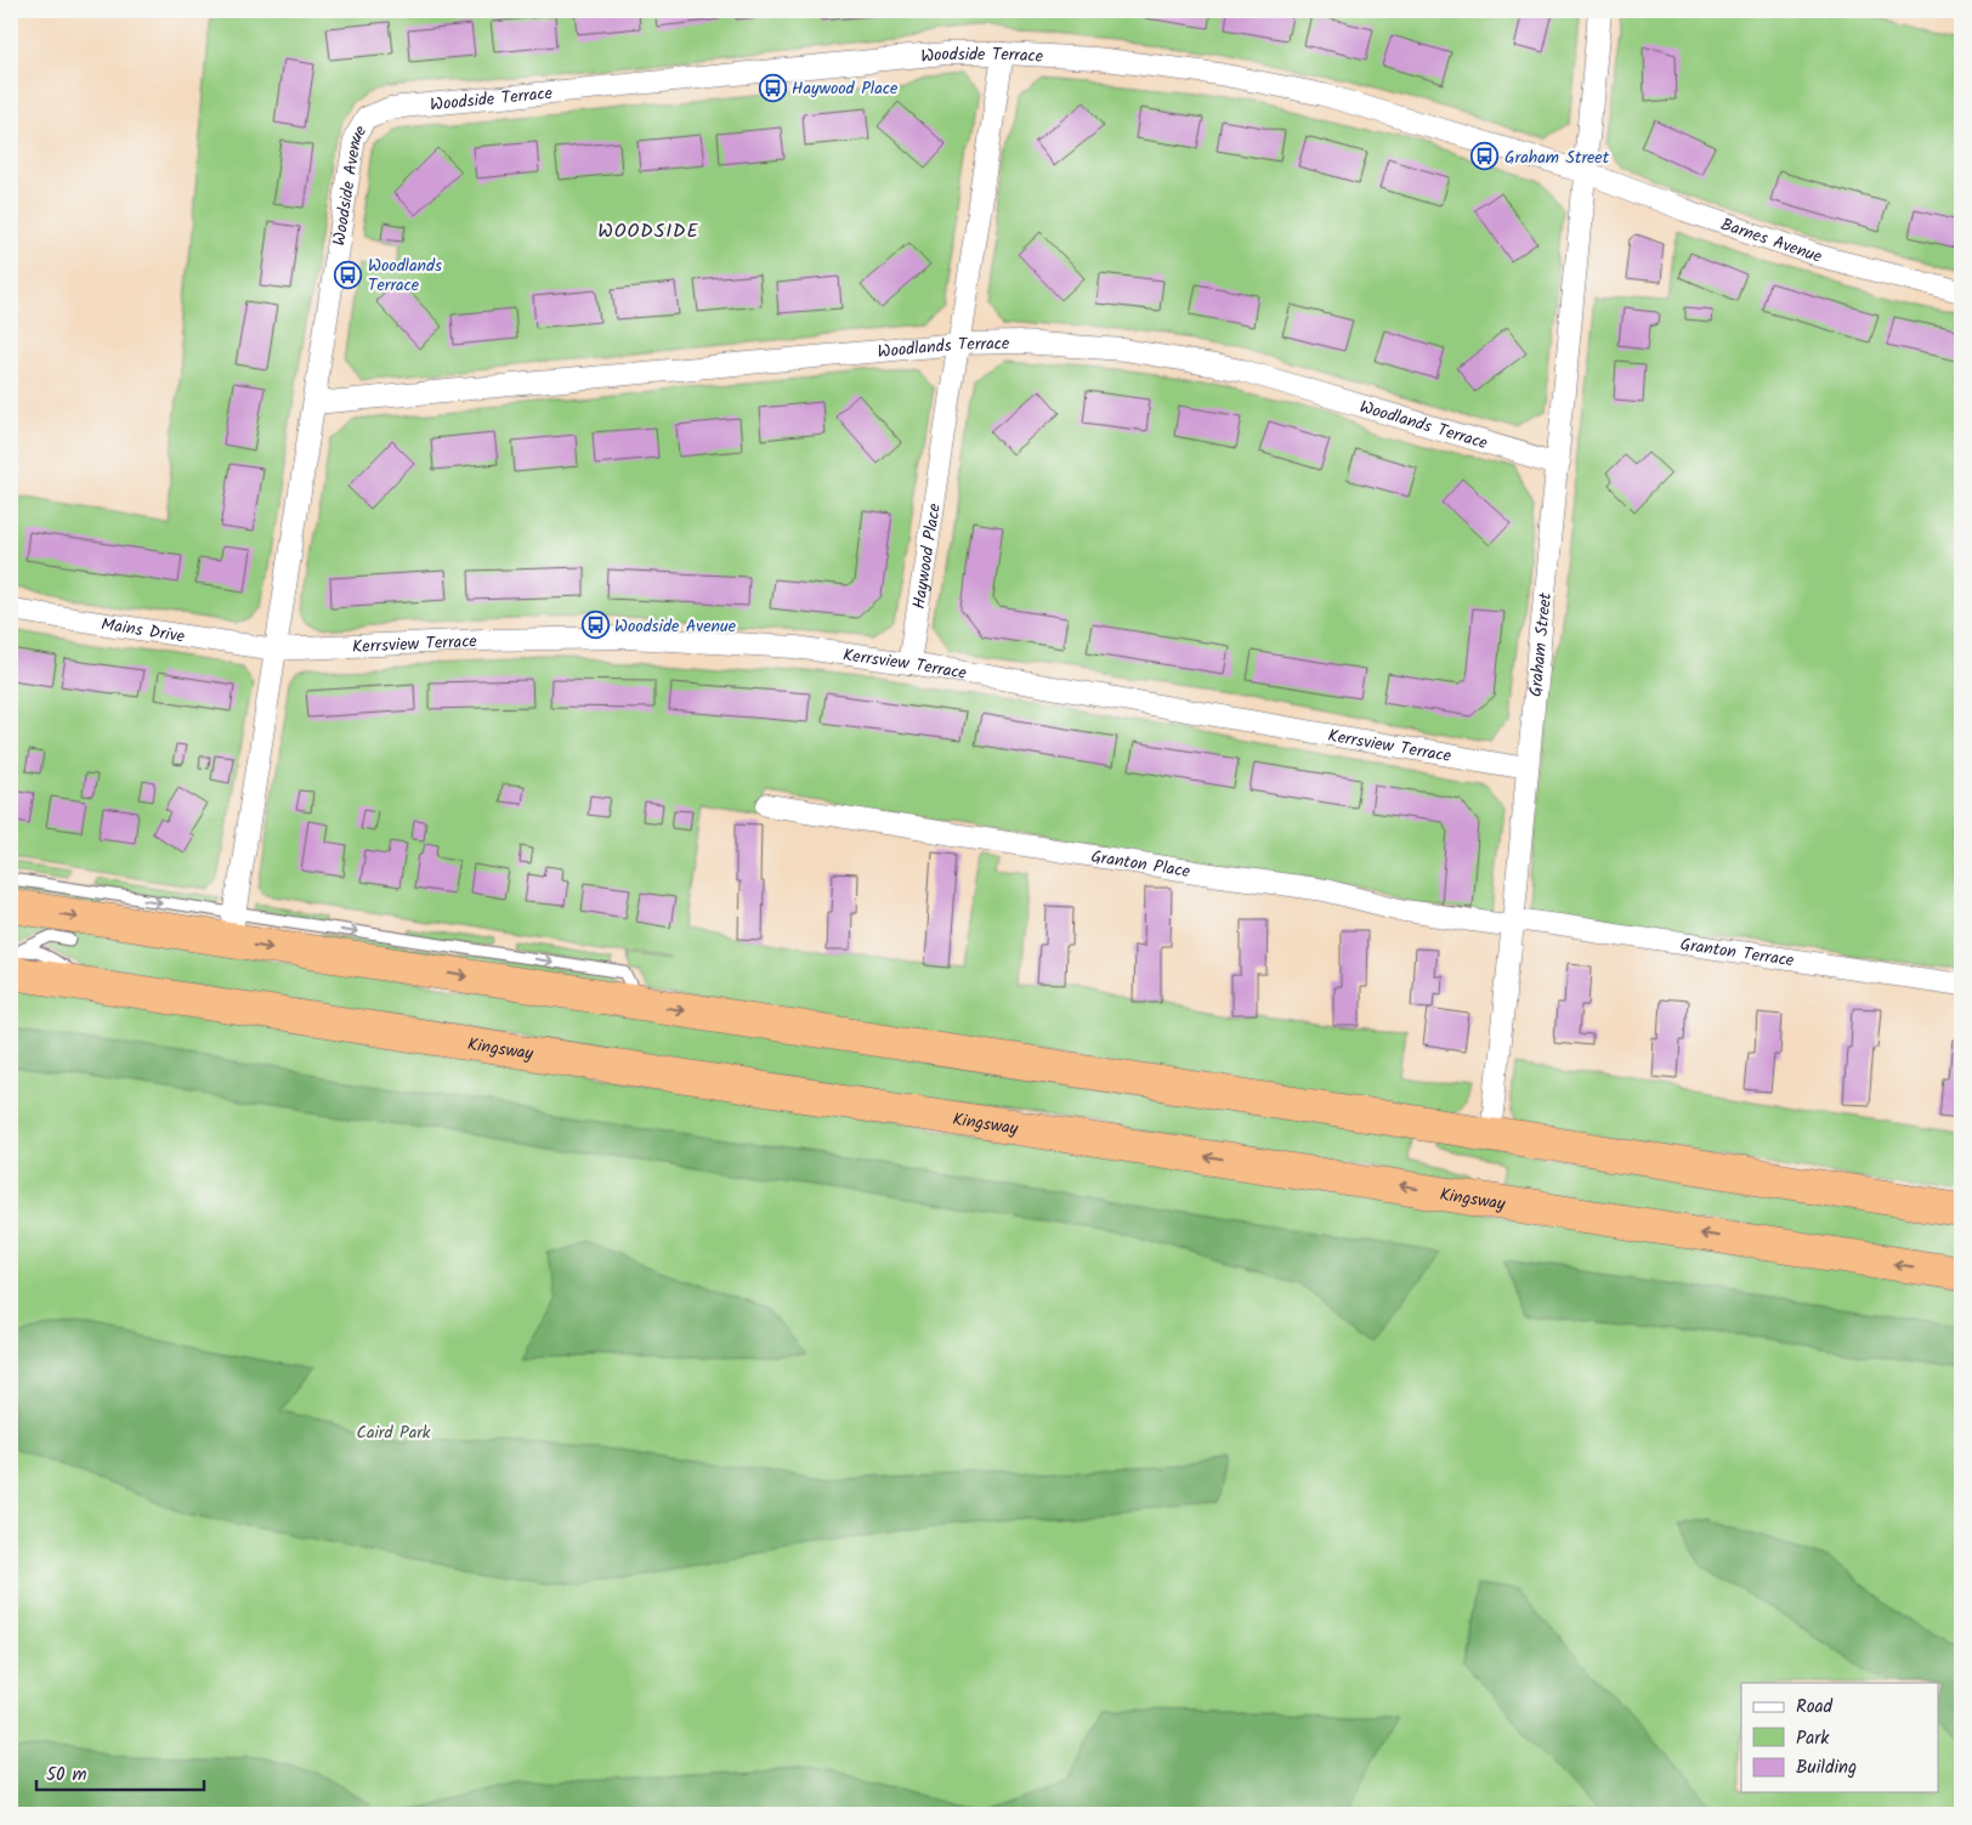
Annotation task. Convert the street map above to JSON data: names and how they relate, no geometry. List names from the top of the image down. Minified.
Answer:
{"streets":{"highway":["Kingsway"],"street":["Woodside Terrace","Woodside Avenue","Barnes Avenue","Woodlands Terrace","Haywood Place","Mains Drive","Kerrsview Terrace","Graham Street","Granton Place","Granton Terrace"]},"crossings":[["Woodside Terrace","Woodside Avenue"],["Woodside Terrace","Barnes Avenue"],["Woodside Terrace","Haywood Place"],["Woodside Terrace","Graham Street"],["Woodside Avenue","Woodlands Terrace"],["Woodside Avenue","Mains Drive"],["Woodside Avenue","Kerrsview Terrace"],["Barnes Avenue","Graham Street"],["Woodlands Terrace","Haywood Place"],["Woodlands Terrace","Graham Street"],["Haywood Place","Kerrsview Terrace"],["Mains Drive","Kerrsview Terrace"],["Kerrsview Terrace","Graham Street"],["Graham Street","Granton Place"],["Graham Street","Granton Terrace"],["Granton Place","Granton Terrace"]],"districts":["WOODSIDE"],"parks":["Caird Park"],"places":{"bus stop":["Haywood Place","Graham Street","Woodlands Terrace","Woodside Avenue"]},"legend":["Road","Park","Building"],"scale_bar":"50 m"}
